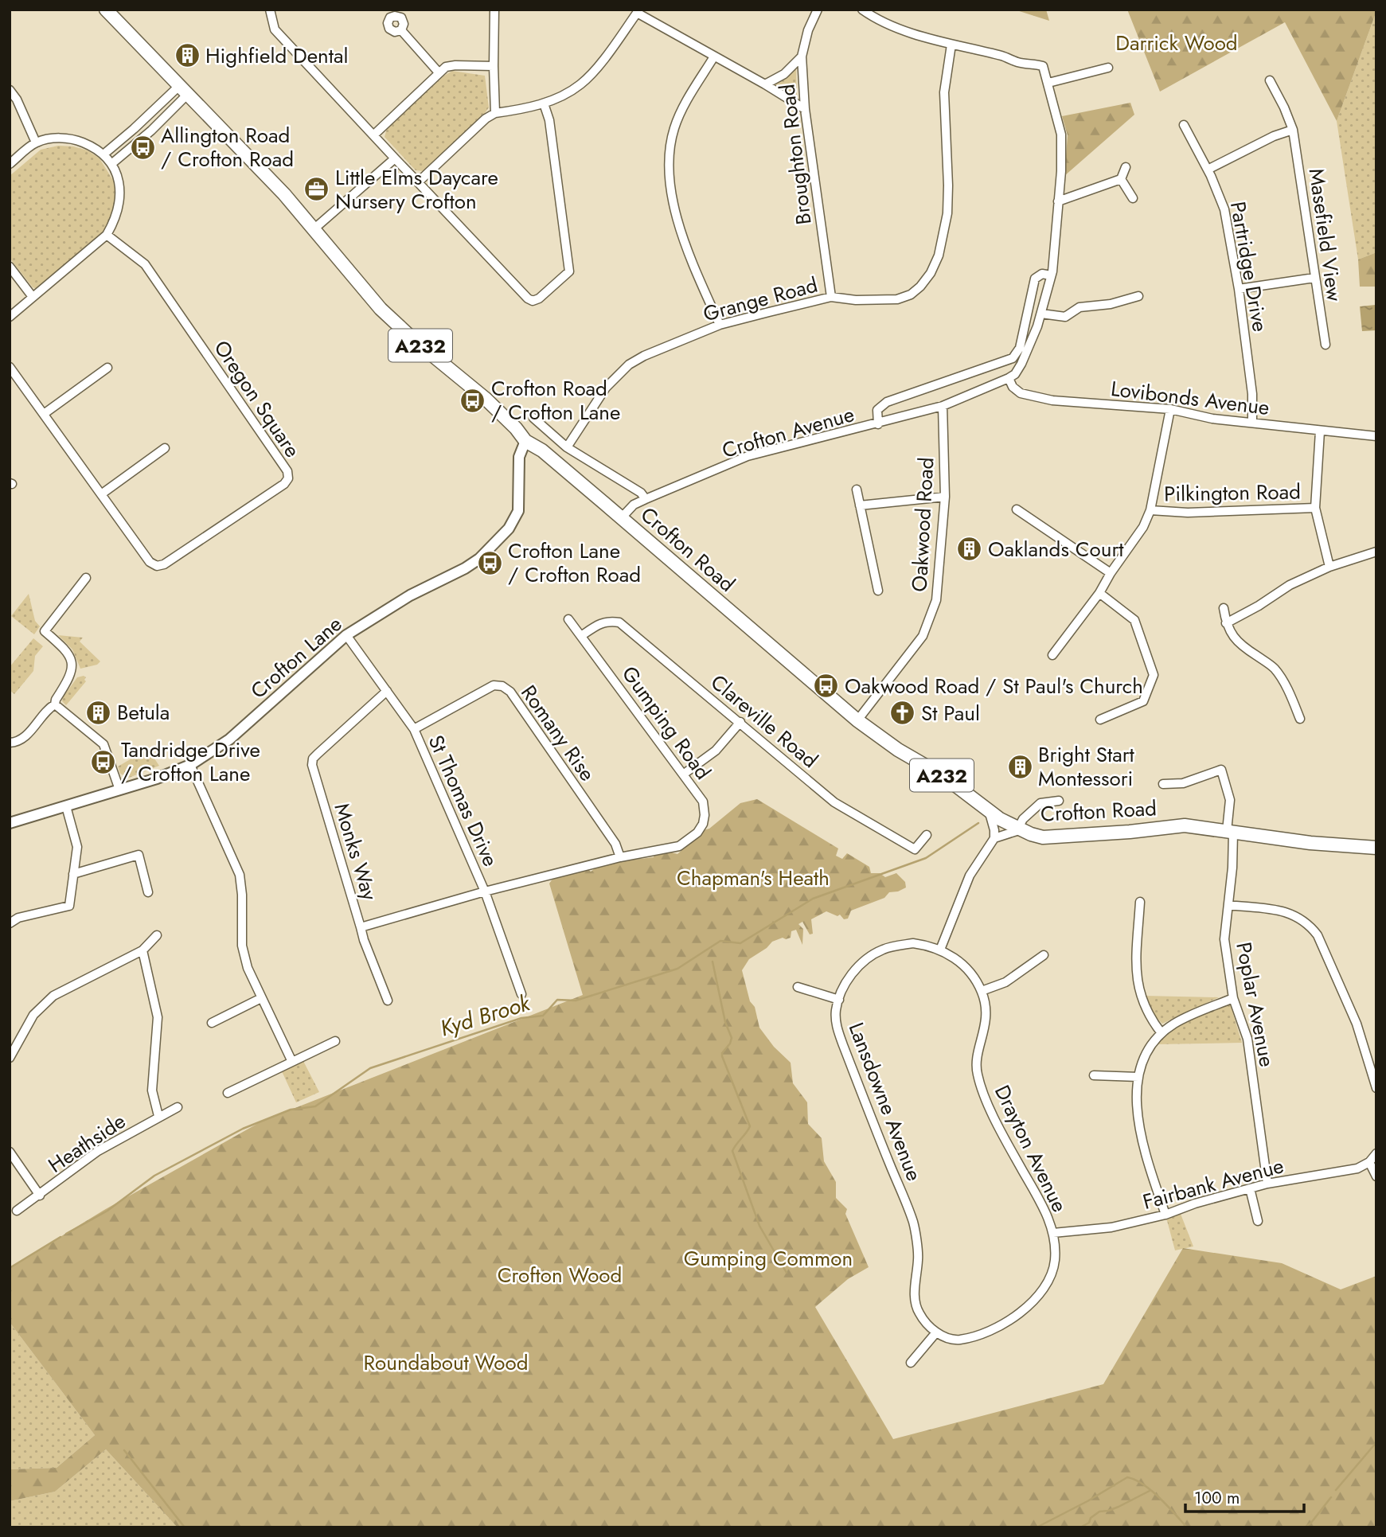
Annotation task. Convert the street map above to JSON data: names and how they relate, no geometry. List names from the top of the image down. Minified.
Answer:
{"streets":{"main road":["A232","Crofton Road"],"street":["Broughton Road","Masefield View","Partridge Drive","Grange Road","Lovibonds Avenue","Oregon Square","Crofton Avenue","Pilkington Road","Oakwood Road","Crofton Lane","Clareville Road","Gumping Road","Romany Rise","St Thomas Drive","Monks Way","Poplar Avenue","Lansdowne Avenue","Heathside","Drayton Avenue","Fairbank Avenue"]},"crossings":[["Broughton Road","Grange Road"],["Partridge Drive","Lovibonds Avenue"],["Lovibonds Avenue","Crofton Avenue"],["Crofton Avenue","Oakwood Road"],["Crofton Avenue","Crofton Road"],["Oakwood Road","Crofton Road"],["Crofton Road","Crofton Lane"],["Crofton Road","Poplar Avenue"],["Crofton Lane","St Thomas Drive"],["Clareville Road","Gumping Road"],["Gumping Road","Romany Rise"],["Romany Rise","St Thomas Drive"],["St Thomas Drive","Monks Way"],["Poplar Avenue","Fairbank Avenue"],["Lansdowne Avenue","Drayton Avenue"],["Drayton Avenue","Fairbank Avenue"]],"water":["Kyd Brook"],"parks":["Darrick Wood","Chapman's Heath","Gumping Common","Crofton Wood","Roundabout Wood"],"places":{"building":["Highfield Dental","Oaklands Court","Betula","Bright Start Montessori"],"bus stop":["Allington Road / Crofton Road","Crofton Road / Crofton Lane","Crofton Lane / Crofton Road","Oakwood Road / St Paul's Church","Tandridge Drive / Crofton Lane"],"office":["Little Elms Daycare Nursery Crofton"],"church":["St Paul"]},"scale_bar":"100 m"}
